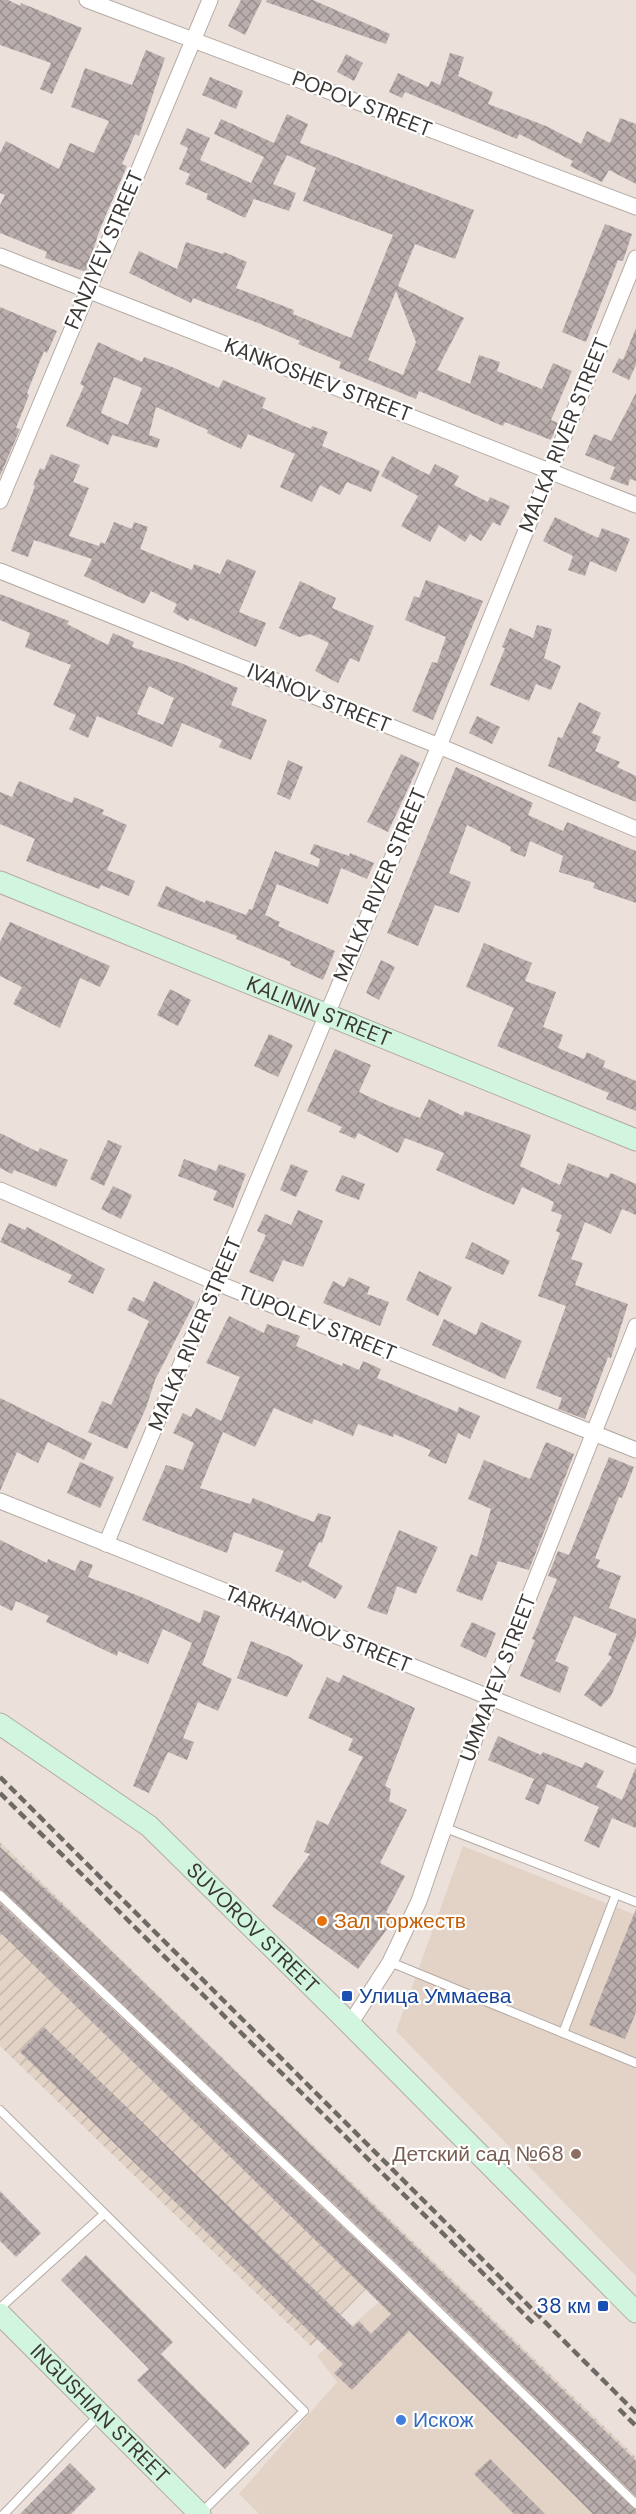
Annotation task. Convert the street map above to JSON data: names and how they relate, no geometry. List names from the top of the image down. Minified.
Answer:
{"streets":{"street":["POPOV STREET","FANZIYEV STREET","KANKOSHEV STREET","MALKA RIVER STREET","IVANOV STREET","KALININ STREET","TUPOLEV STREET","TARKHANOV STREET","UMMAYEV STREET","SUVOROV STREET","INGUSHIAN STREET"]},"crossings":[["POPOV STREET","FANZIYEV STREET"],["FANZIYEV STREET","KANKOSHEV STREET"],["KANKOSHEV STREET","MALKA RIVER STREET"],["MALKA RIVER STREET","IVANOV STREET"],["MALKA RIVER STREET","KALININ STREET"],["MALKA RIVER STREET","TUPOLEV STREET"],["MALKA RIVER STREET","TARKHANOV STREET"],["TUPOLEV STREET","UMMAYEV STREET"],["TARKHANOV STREET","UMMAYEV STREET"],["UMMAYEV STREET","SUVOROV STREET"]],"places":{"other":["Зал торжеств","Детский сад №68","Искож"],"transit":["Улица Уммаева","38 км"]}}
